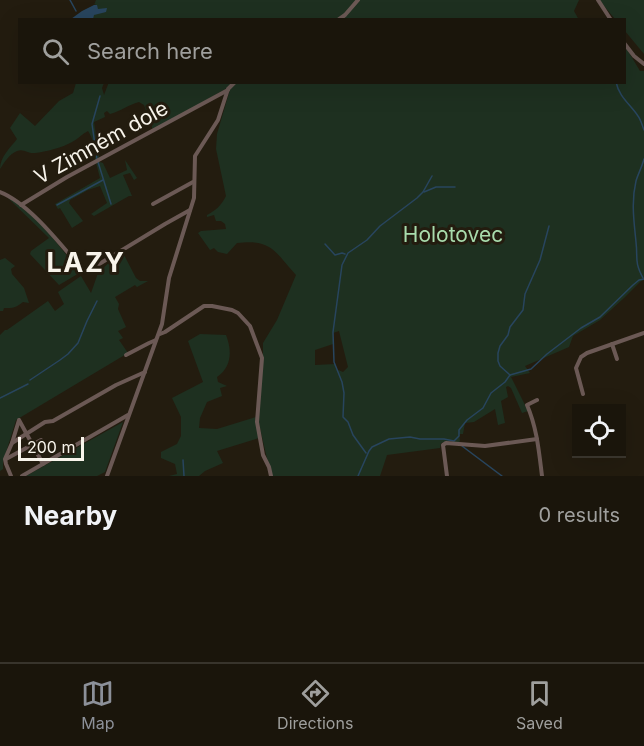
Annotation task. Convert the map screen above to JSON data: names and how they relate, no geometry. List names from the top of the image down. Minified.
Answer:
{"streets":{"street":["V Zimném dole"]},"districts":["LAZY"],"parks":["Holotovec"],"scale_bar":"200 m","page":{"search":"Search here","scale":"200 m","heading":["Nearby","0 results"],"nav":["Map","Directions","Saved"]}}
